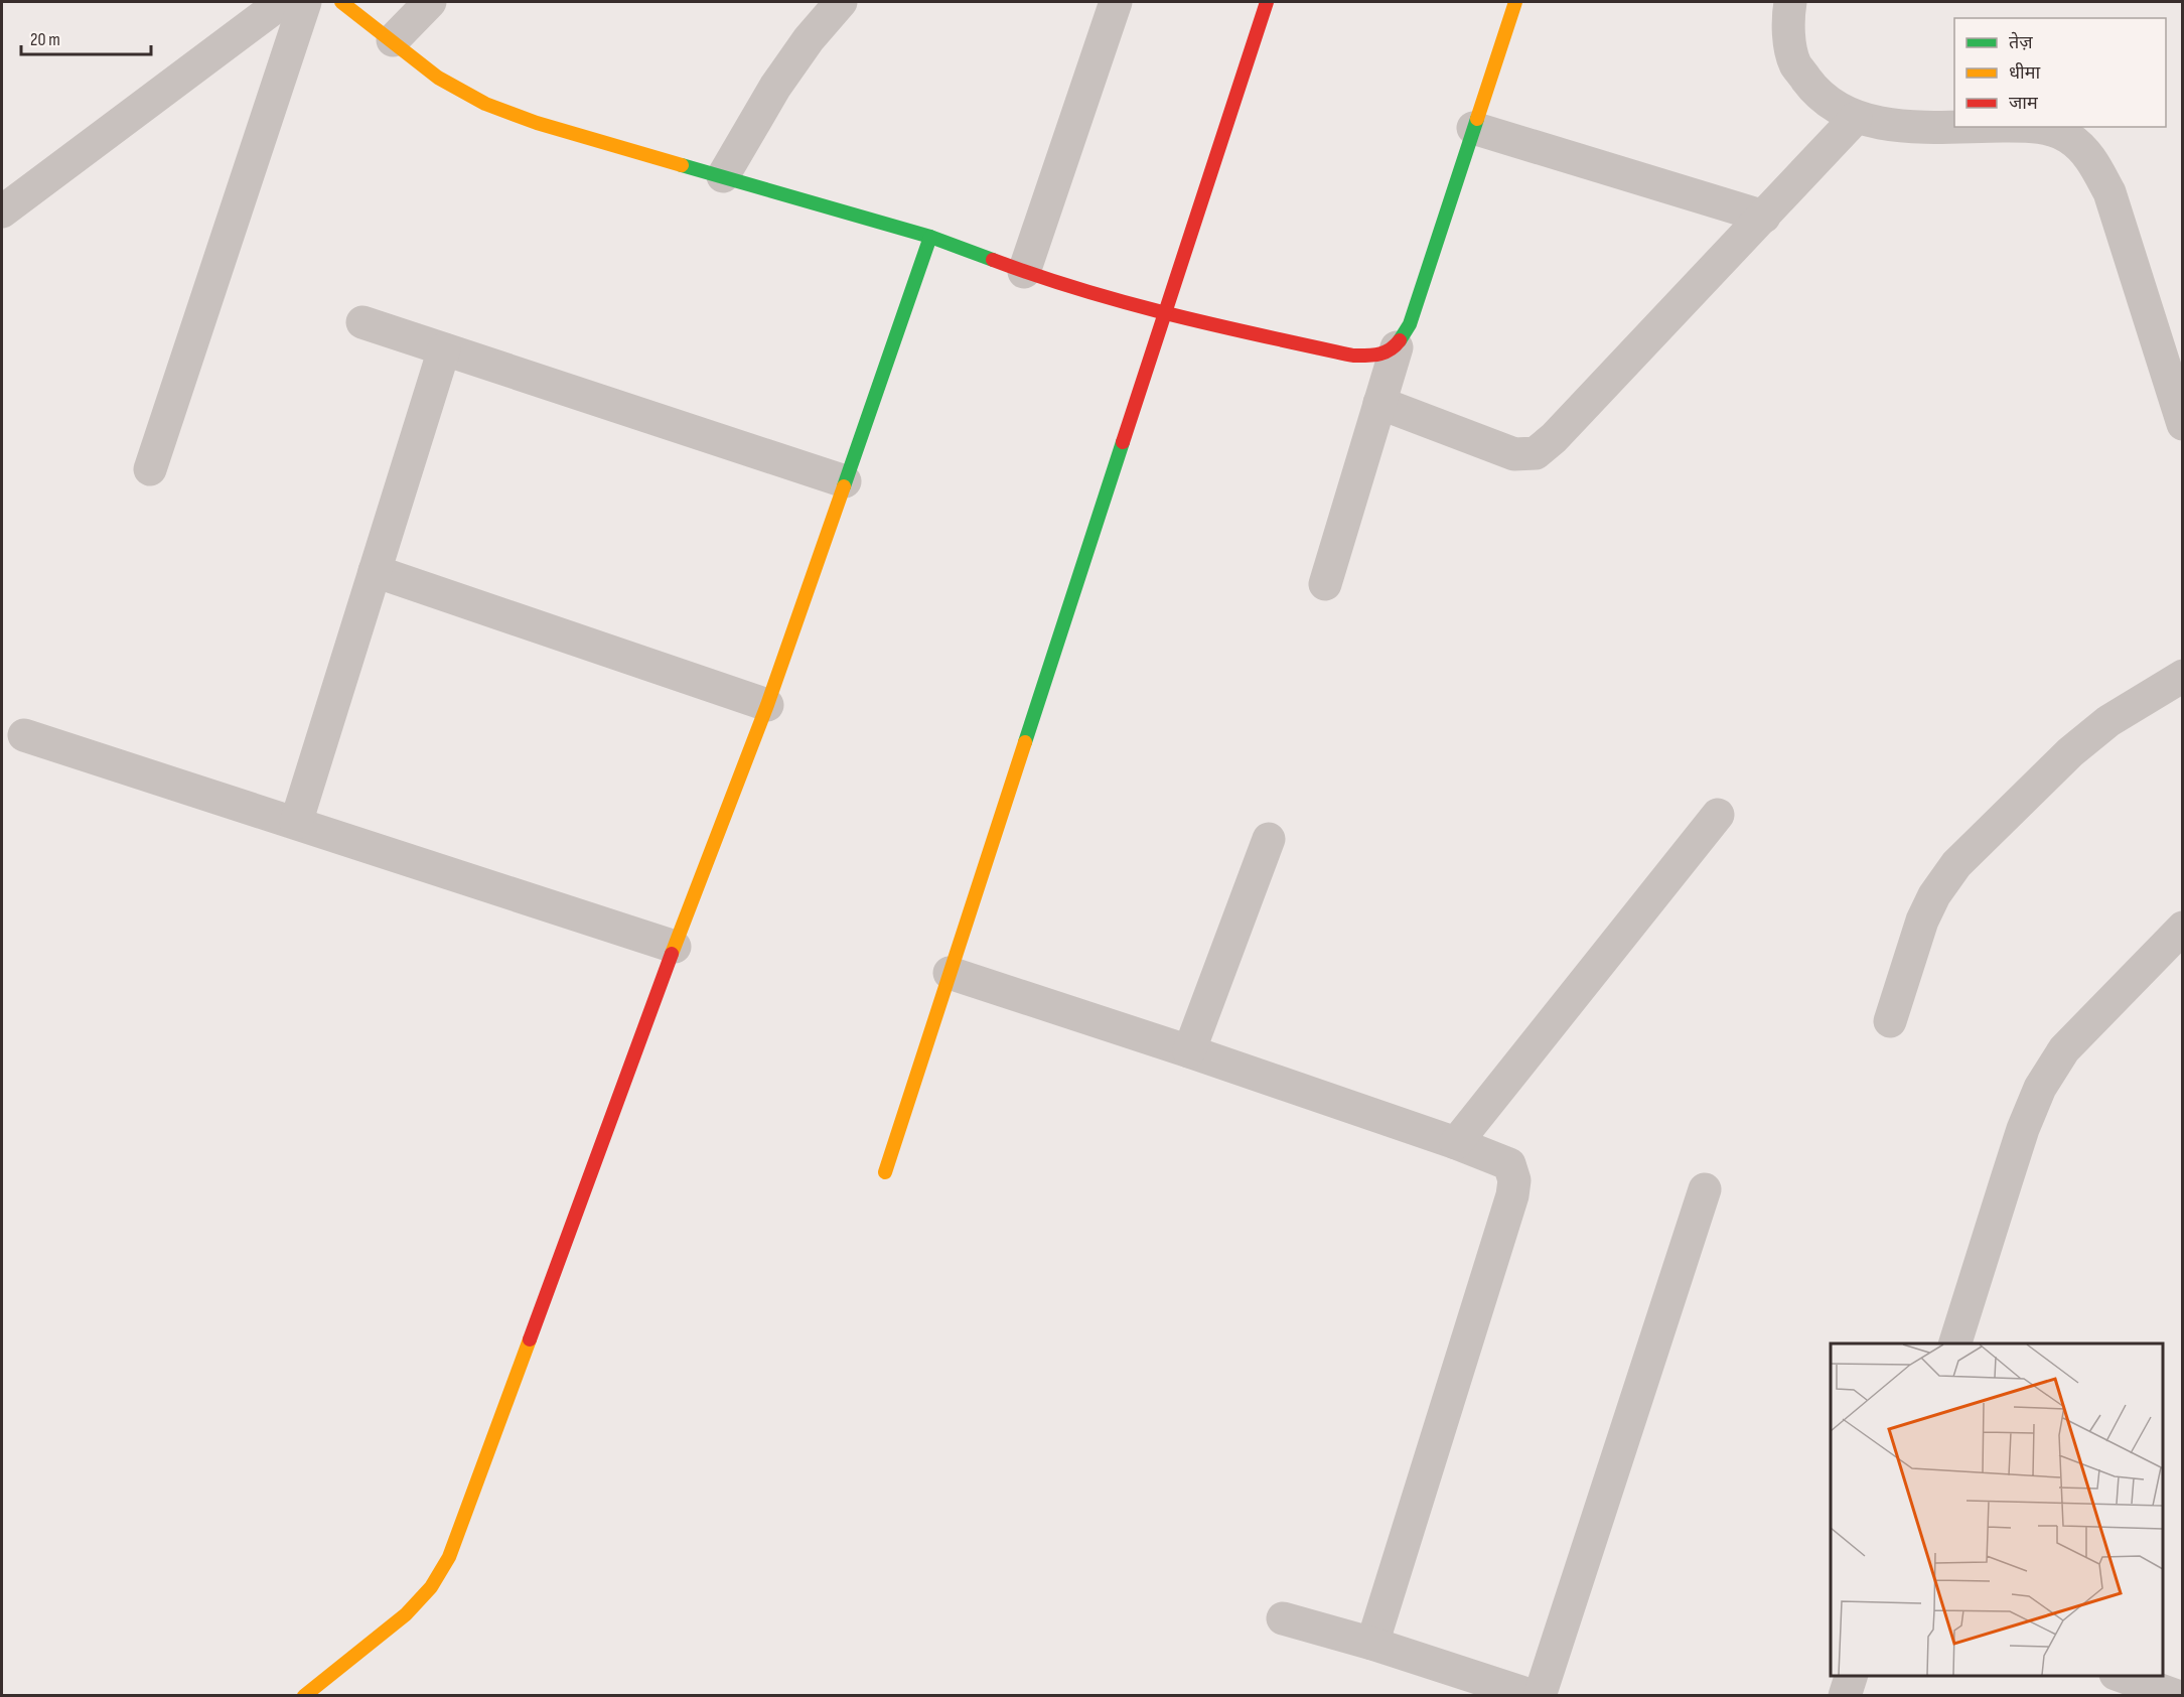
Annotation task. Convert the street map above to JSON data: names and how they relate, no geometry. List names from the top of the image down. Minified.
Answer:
{"legend":["तेज़","धीमा","जाम"],"scale_bar":"20 m"}
